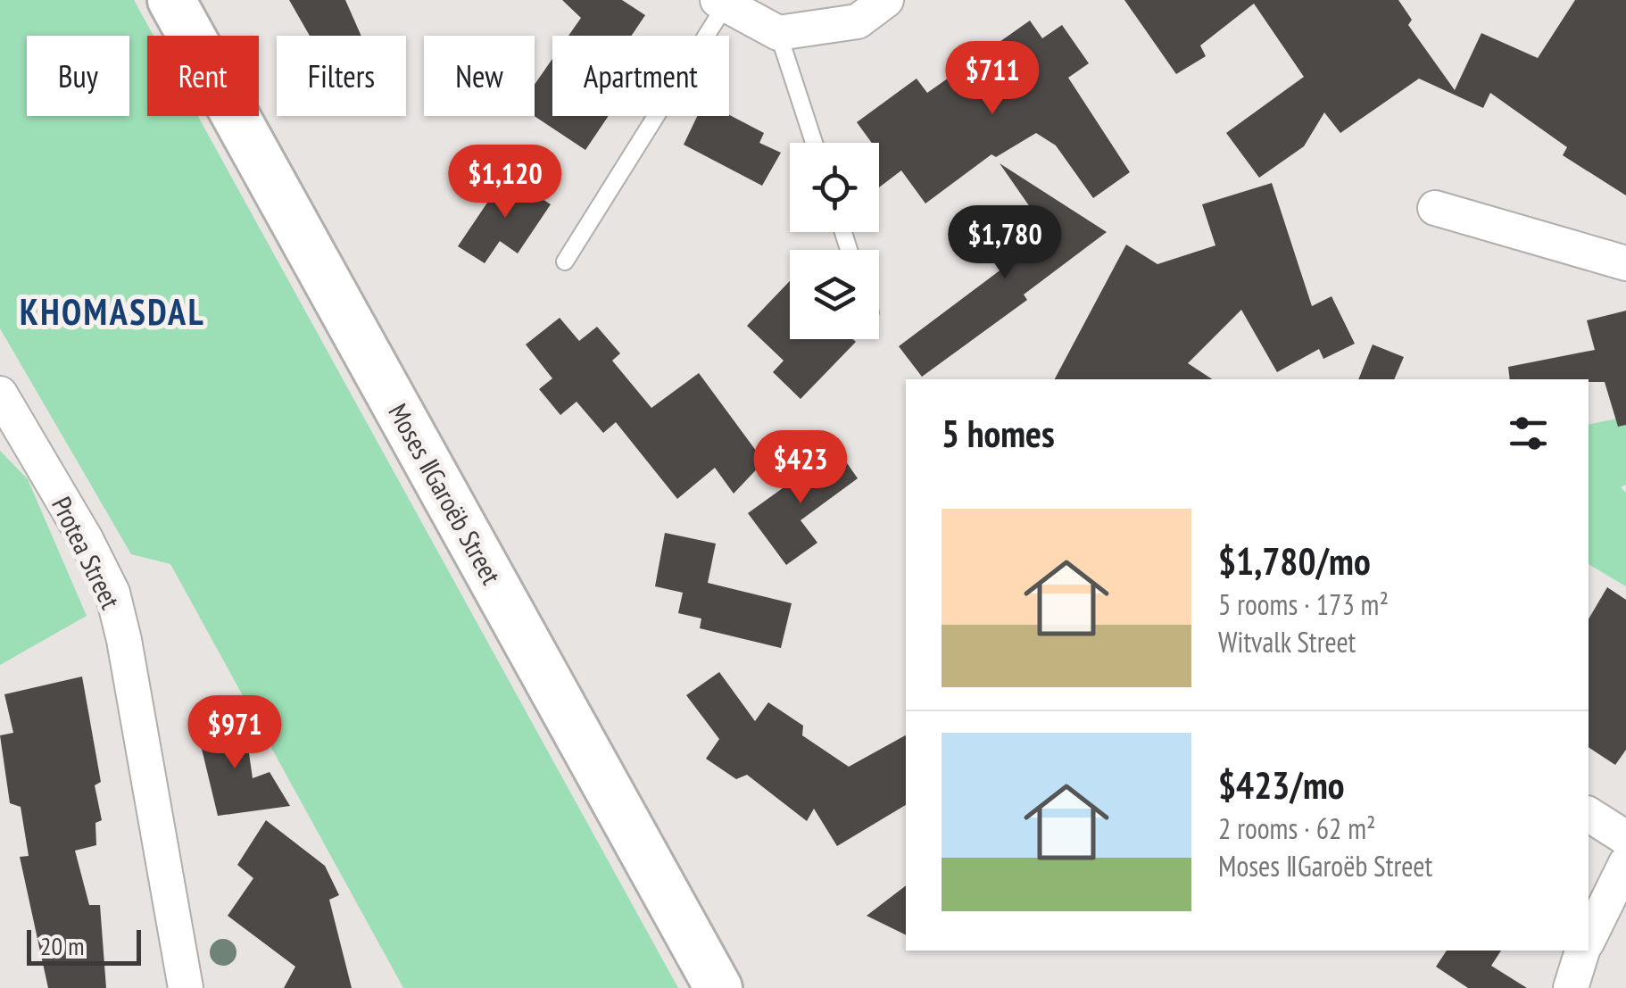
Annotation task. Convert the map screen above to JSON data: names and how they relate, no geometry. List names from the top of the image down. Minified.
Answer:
{"streets":{"main road":["Moses ǁGaroëb Street"],"street":["Protea Street"]},"districts":["KHOMASDAL"],"scale_bar":"20 m","page":{"chip":["Buy","Rent","Filters","New","Apartment"],"price":["$711","$1,120","$1,780","$423","$971"],"heading":"5 homes","list":[{"name":"$1,780/mo","note":"5 rooms · 173 m² · Witvalk Street"},{"name":"$423/mo","note":"2 rooms · 62 m² · Moses ǁGaroëb Street"}],"scale":"20 m"}}
